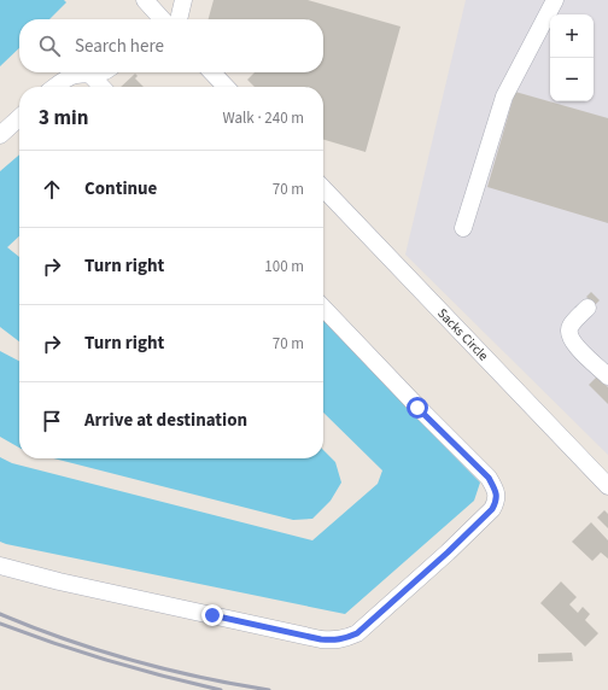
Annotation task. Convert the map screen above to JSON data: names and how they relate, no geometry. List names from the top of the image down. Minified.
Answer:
{"streets":{"street":["Sacks Circle"]},"page":{"map_buttons":["+","−"],"search":"Search here","heading":["3 min","Walk · 240 m"],"list":[["Continue","70 m"],["Turn right","100 m"],["Turn right","70 m"],"Arrive at destination"]}}
